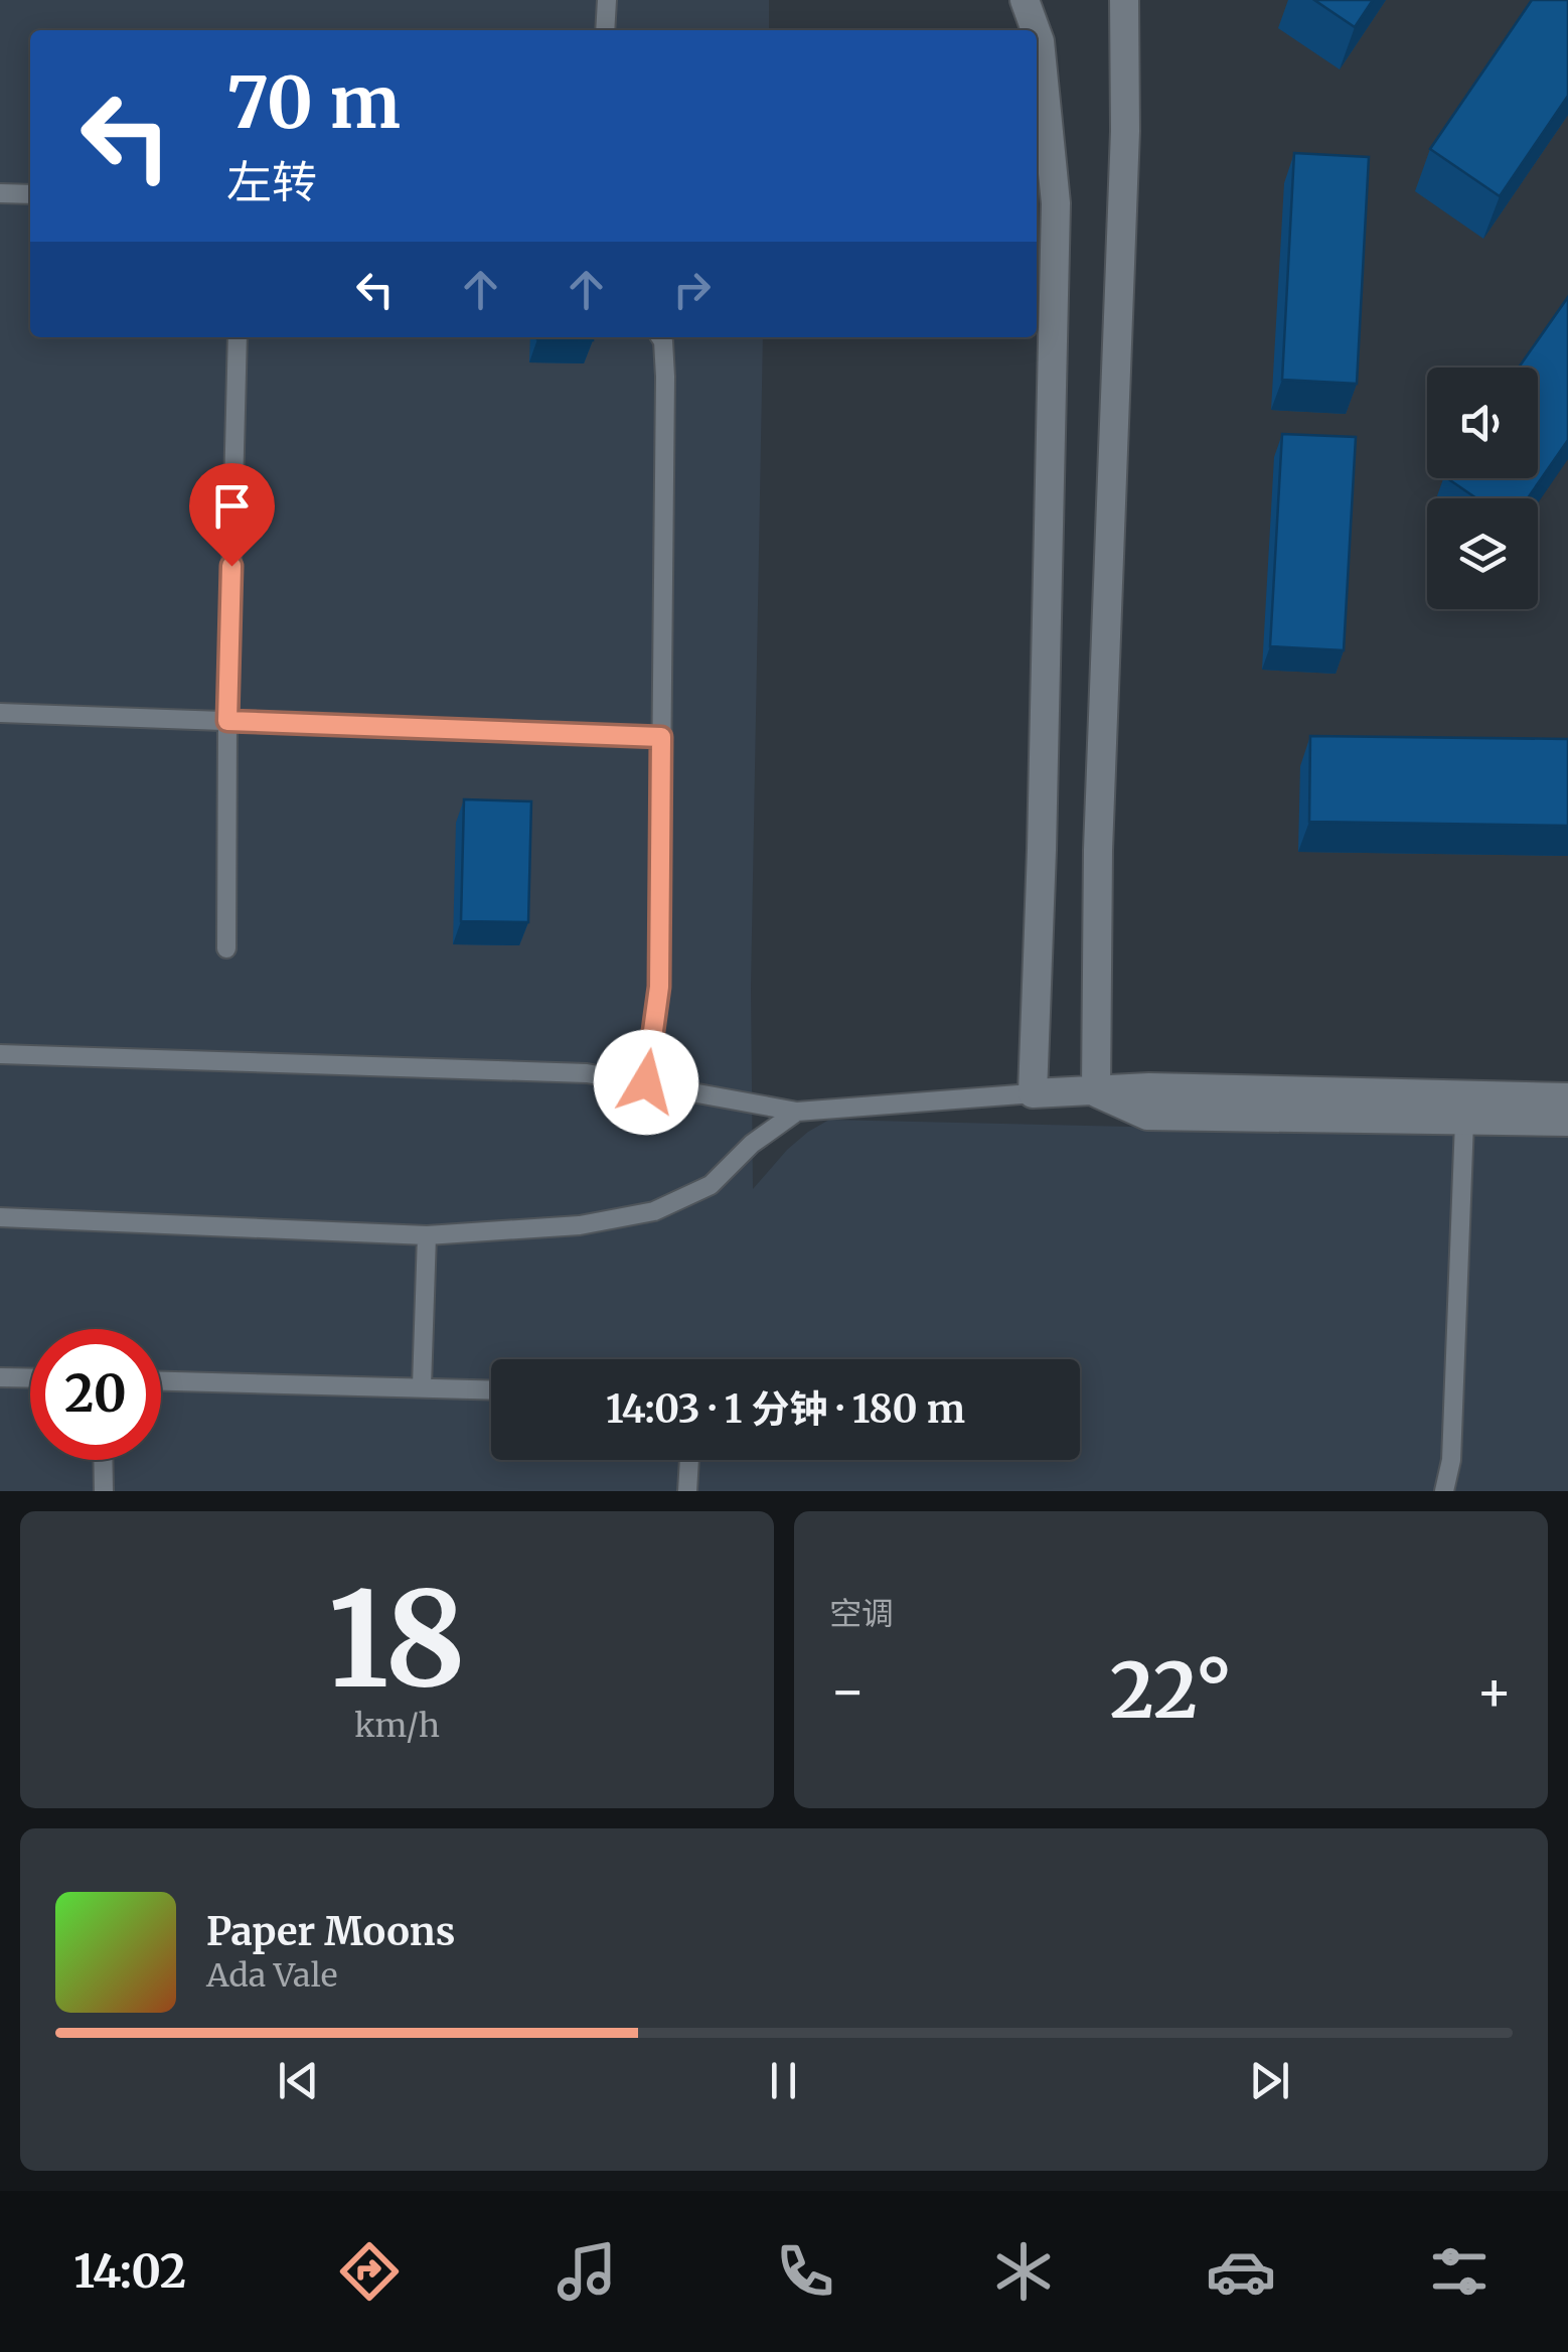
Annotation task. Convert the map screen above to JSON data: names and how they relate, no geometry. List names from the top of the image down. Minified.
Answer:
{"page":{"turn":["70 m","左转"],"limit":"20","trip":"14:03 · 1 分钟 · 180 m","tile":[["18","km/h"],"空调"],"heat":["−","22°","+"],"song":["Paper Moons","Ada Vale"],"tabs":"14:02"}}
